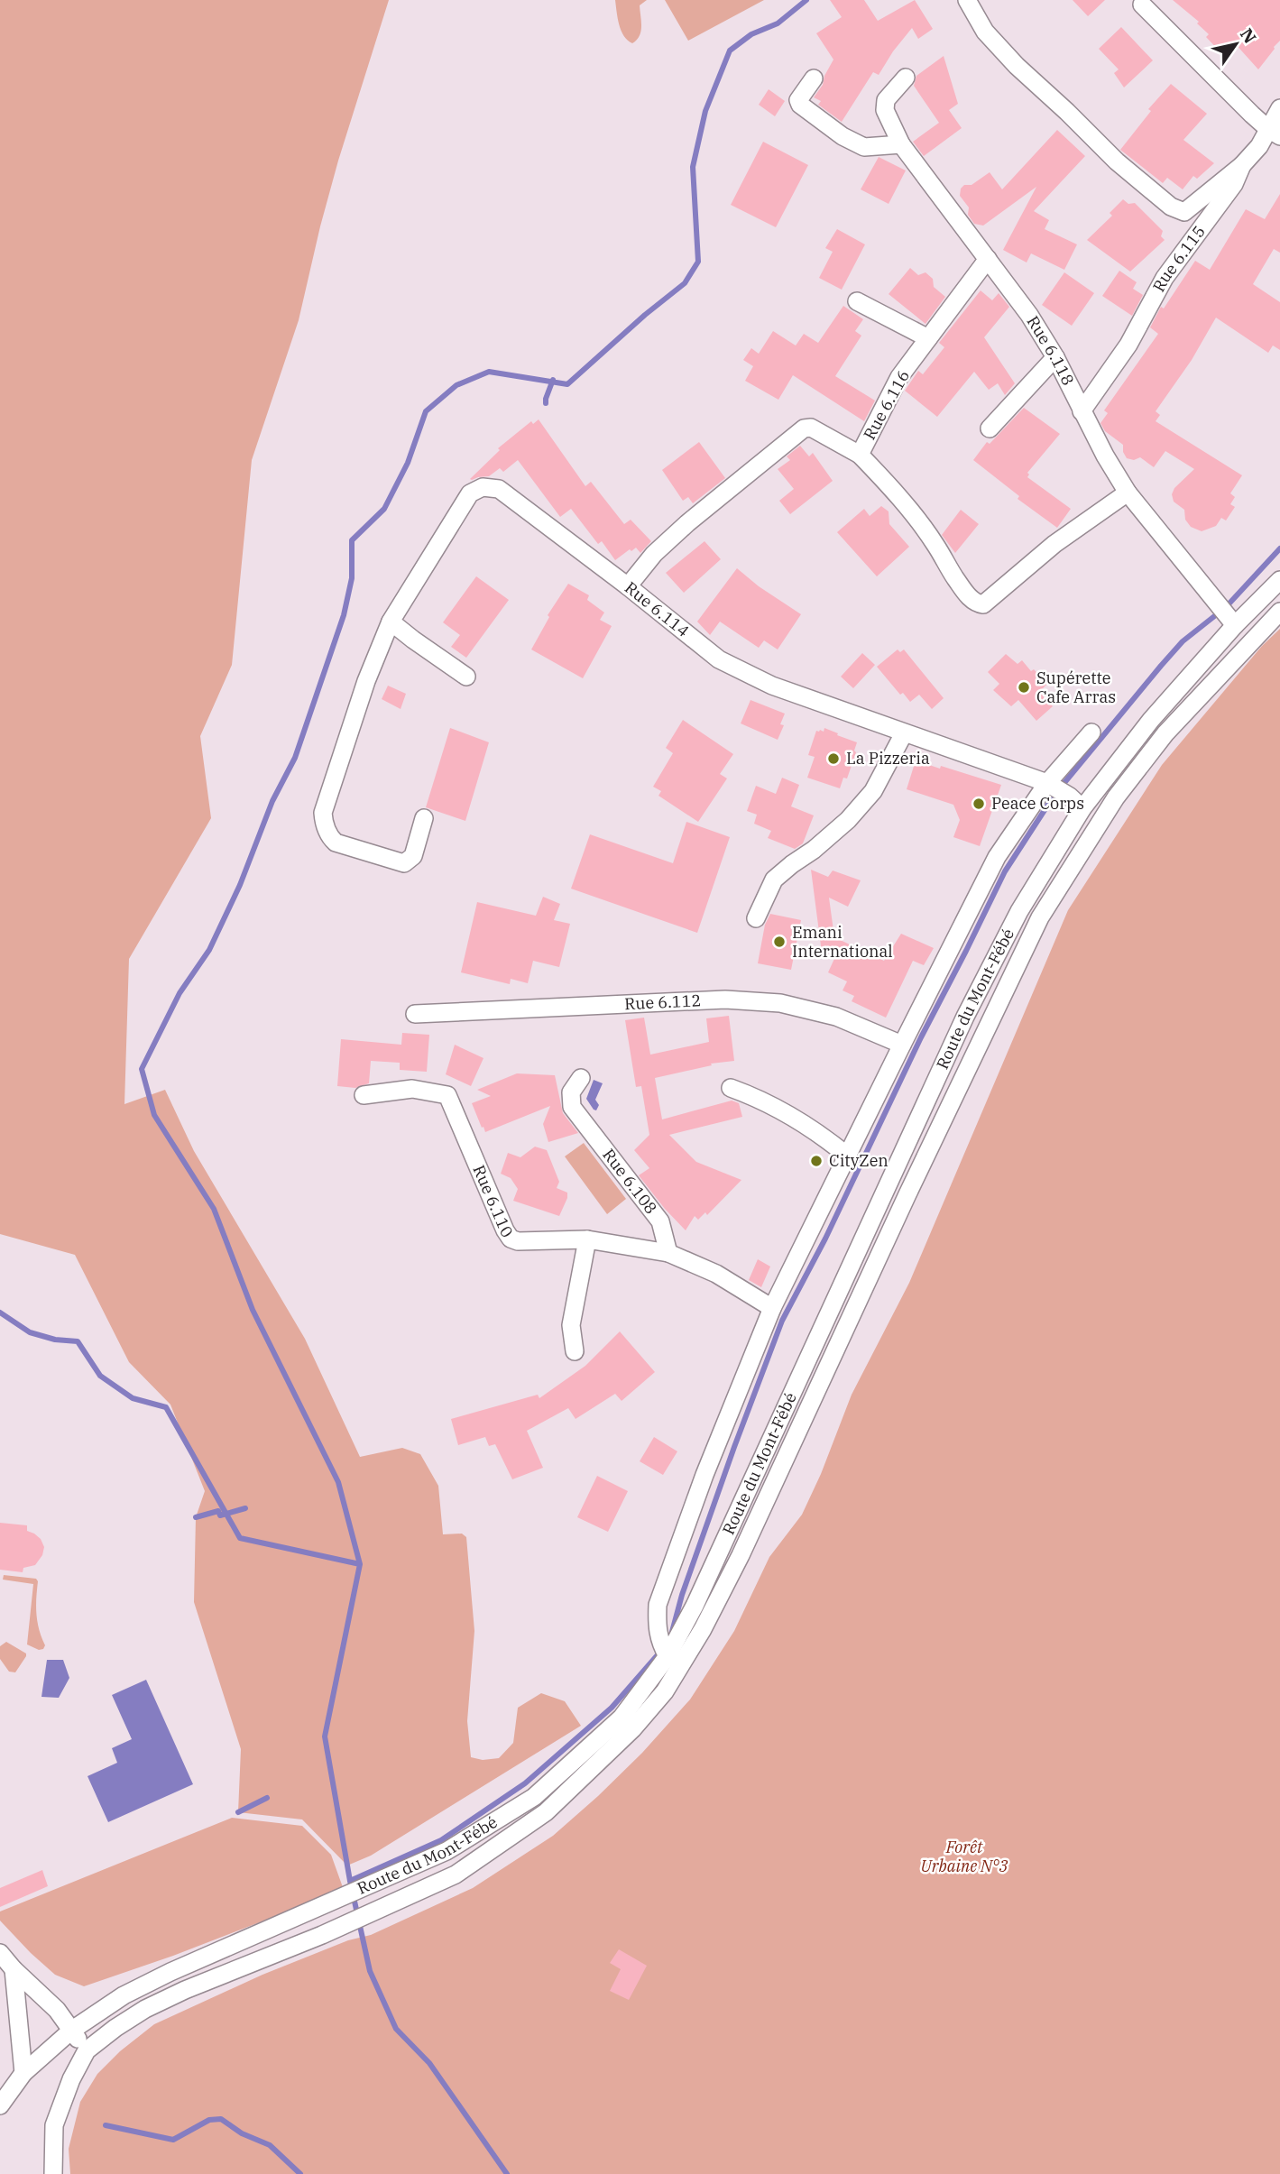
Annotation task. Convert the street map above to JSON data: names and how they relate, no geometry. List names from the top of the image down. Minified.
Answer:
{"streets":{"street":["Rue 6.115","Rue 6.118","Rue 6.116","Rue 6.114","Route du Mont-Fébé","Rue 6.112","Rue 6.108","Rue 6.110"]},"crossings":[["Rue 6.115","Rue 6.118"],["Rue 6.118","Rue 6.116"],["Rue 6.118","Route du Mont-Fébé"],["Rue 6.114","Route du Mont-Fébé"],["Rue 6.108","Rue 6.110"]],"parks":["Forêt Urbaine N°3"],"places":["Supérette Cafe Arras","La Pizzeria","Peace Corps","Emani International","CityZen"],"north":"top right"}
